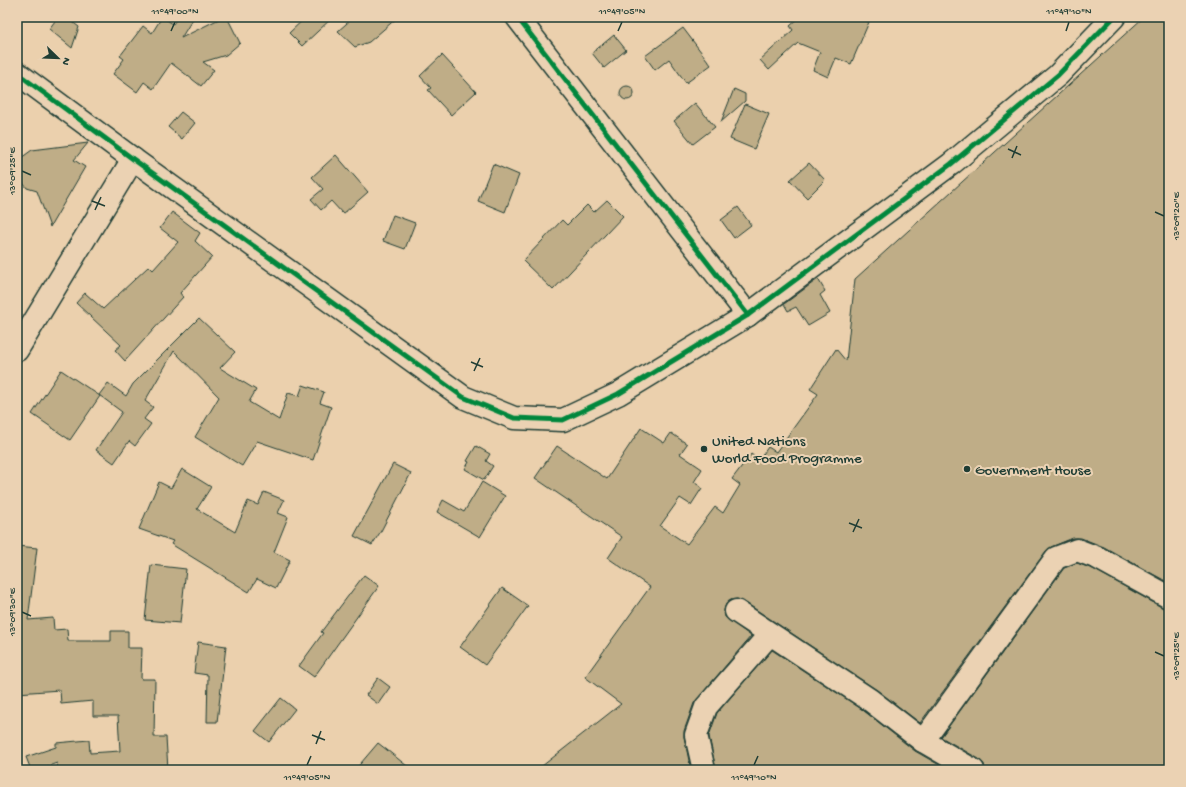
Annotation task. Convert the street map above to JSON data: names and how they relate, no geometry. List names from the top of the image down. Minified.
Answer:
{"places":["United Nations World Food Programme","Government House"],"north":"bottom right","coordinates":["11°49'00\"N","11°49'05\"N","11°49'10\"N","13°09'25\"E","13°09'20\"E","13°09'30\"E"]}
